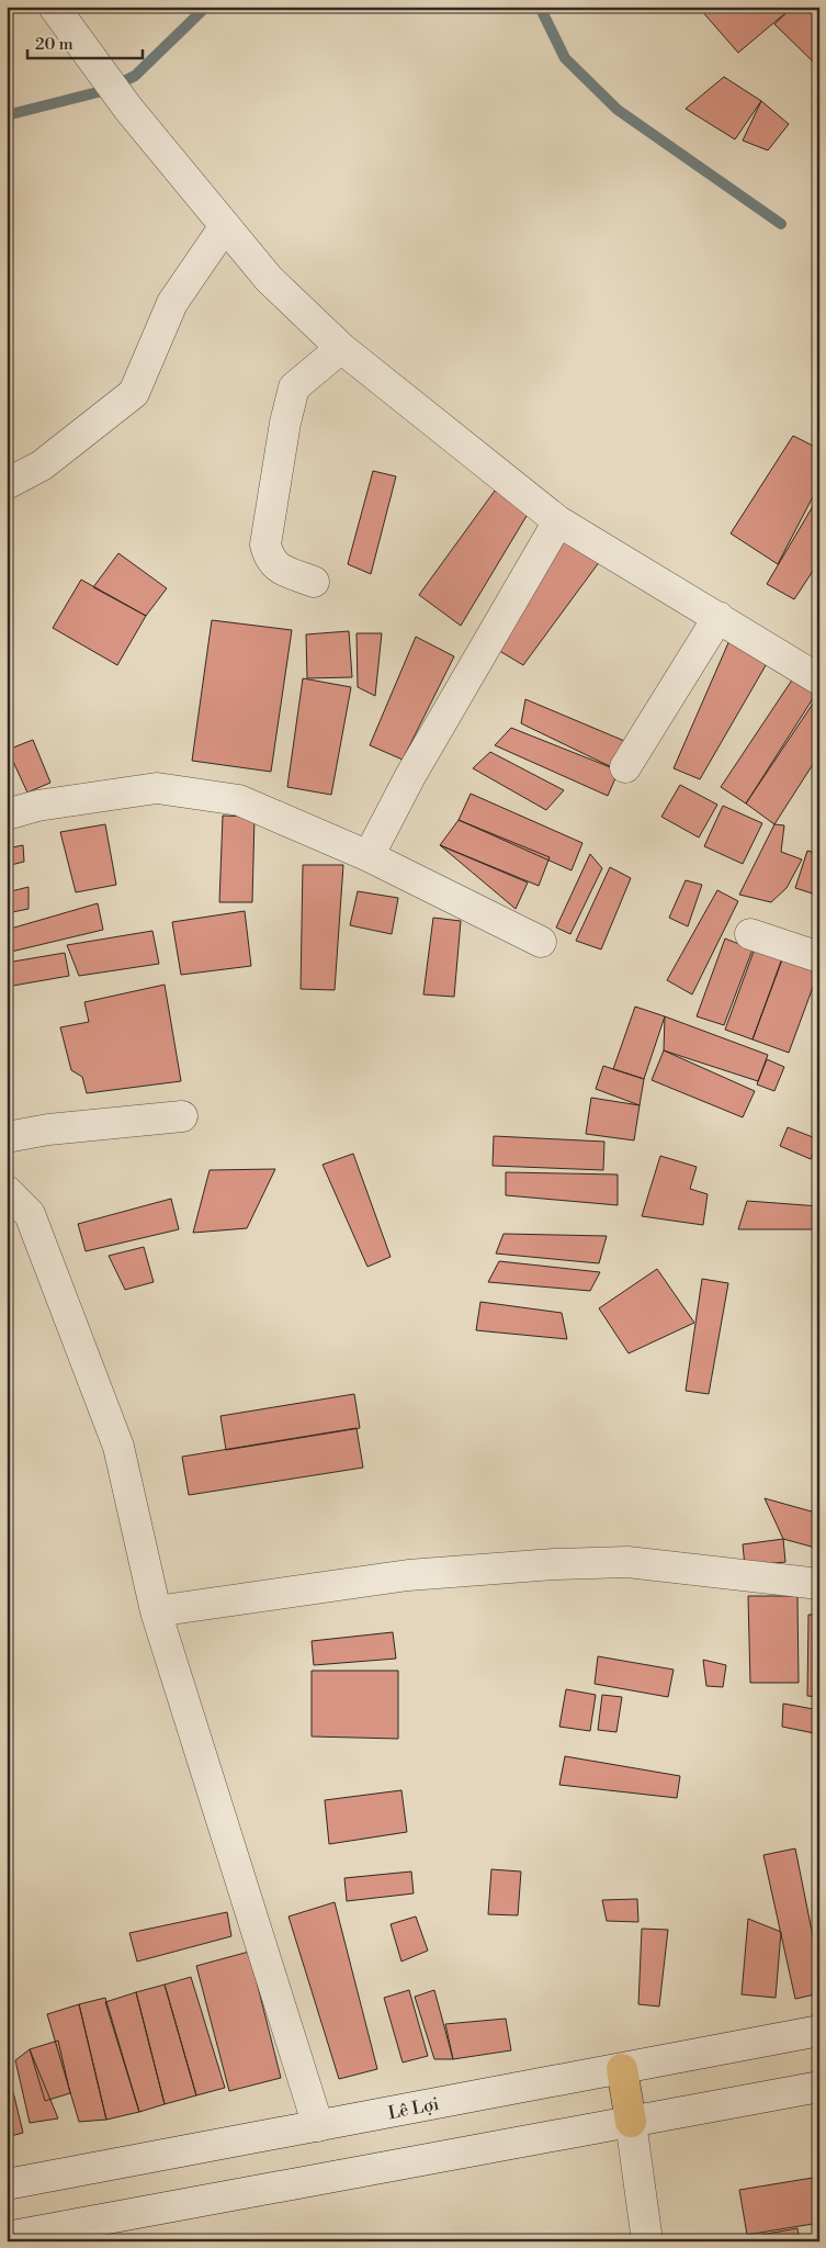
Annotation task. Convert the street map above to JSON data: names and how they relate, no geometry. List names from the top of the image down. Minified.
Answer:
{"streets":{"street":["Lê Lợi"]},"scale_bar":"20 m"}
